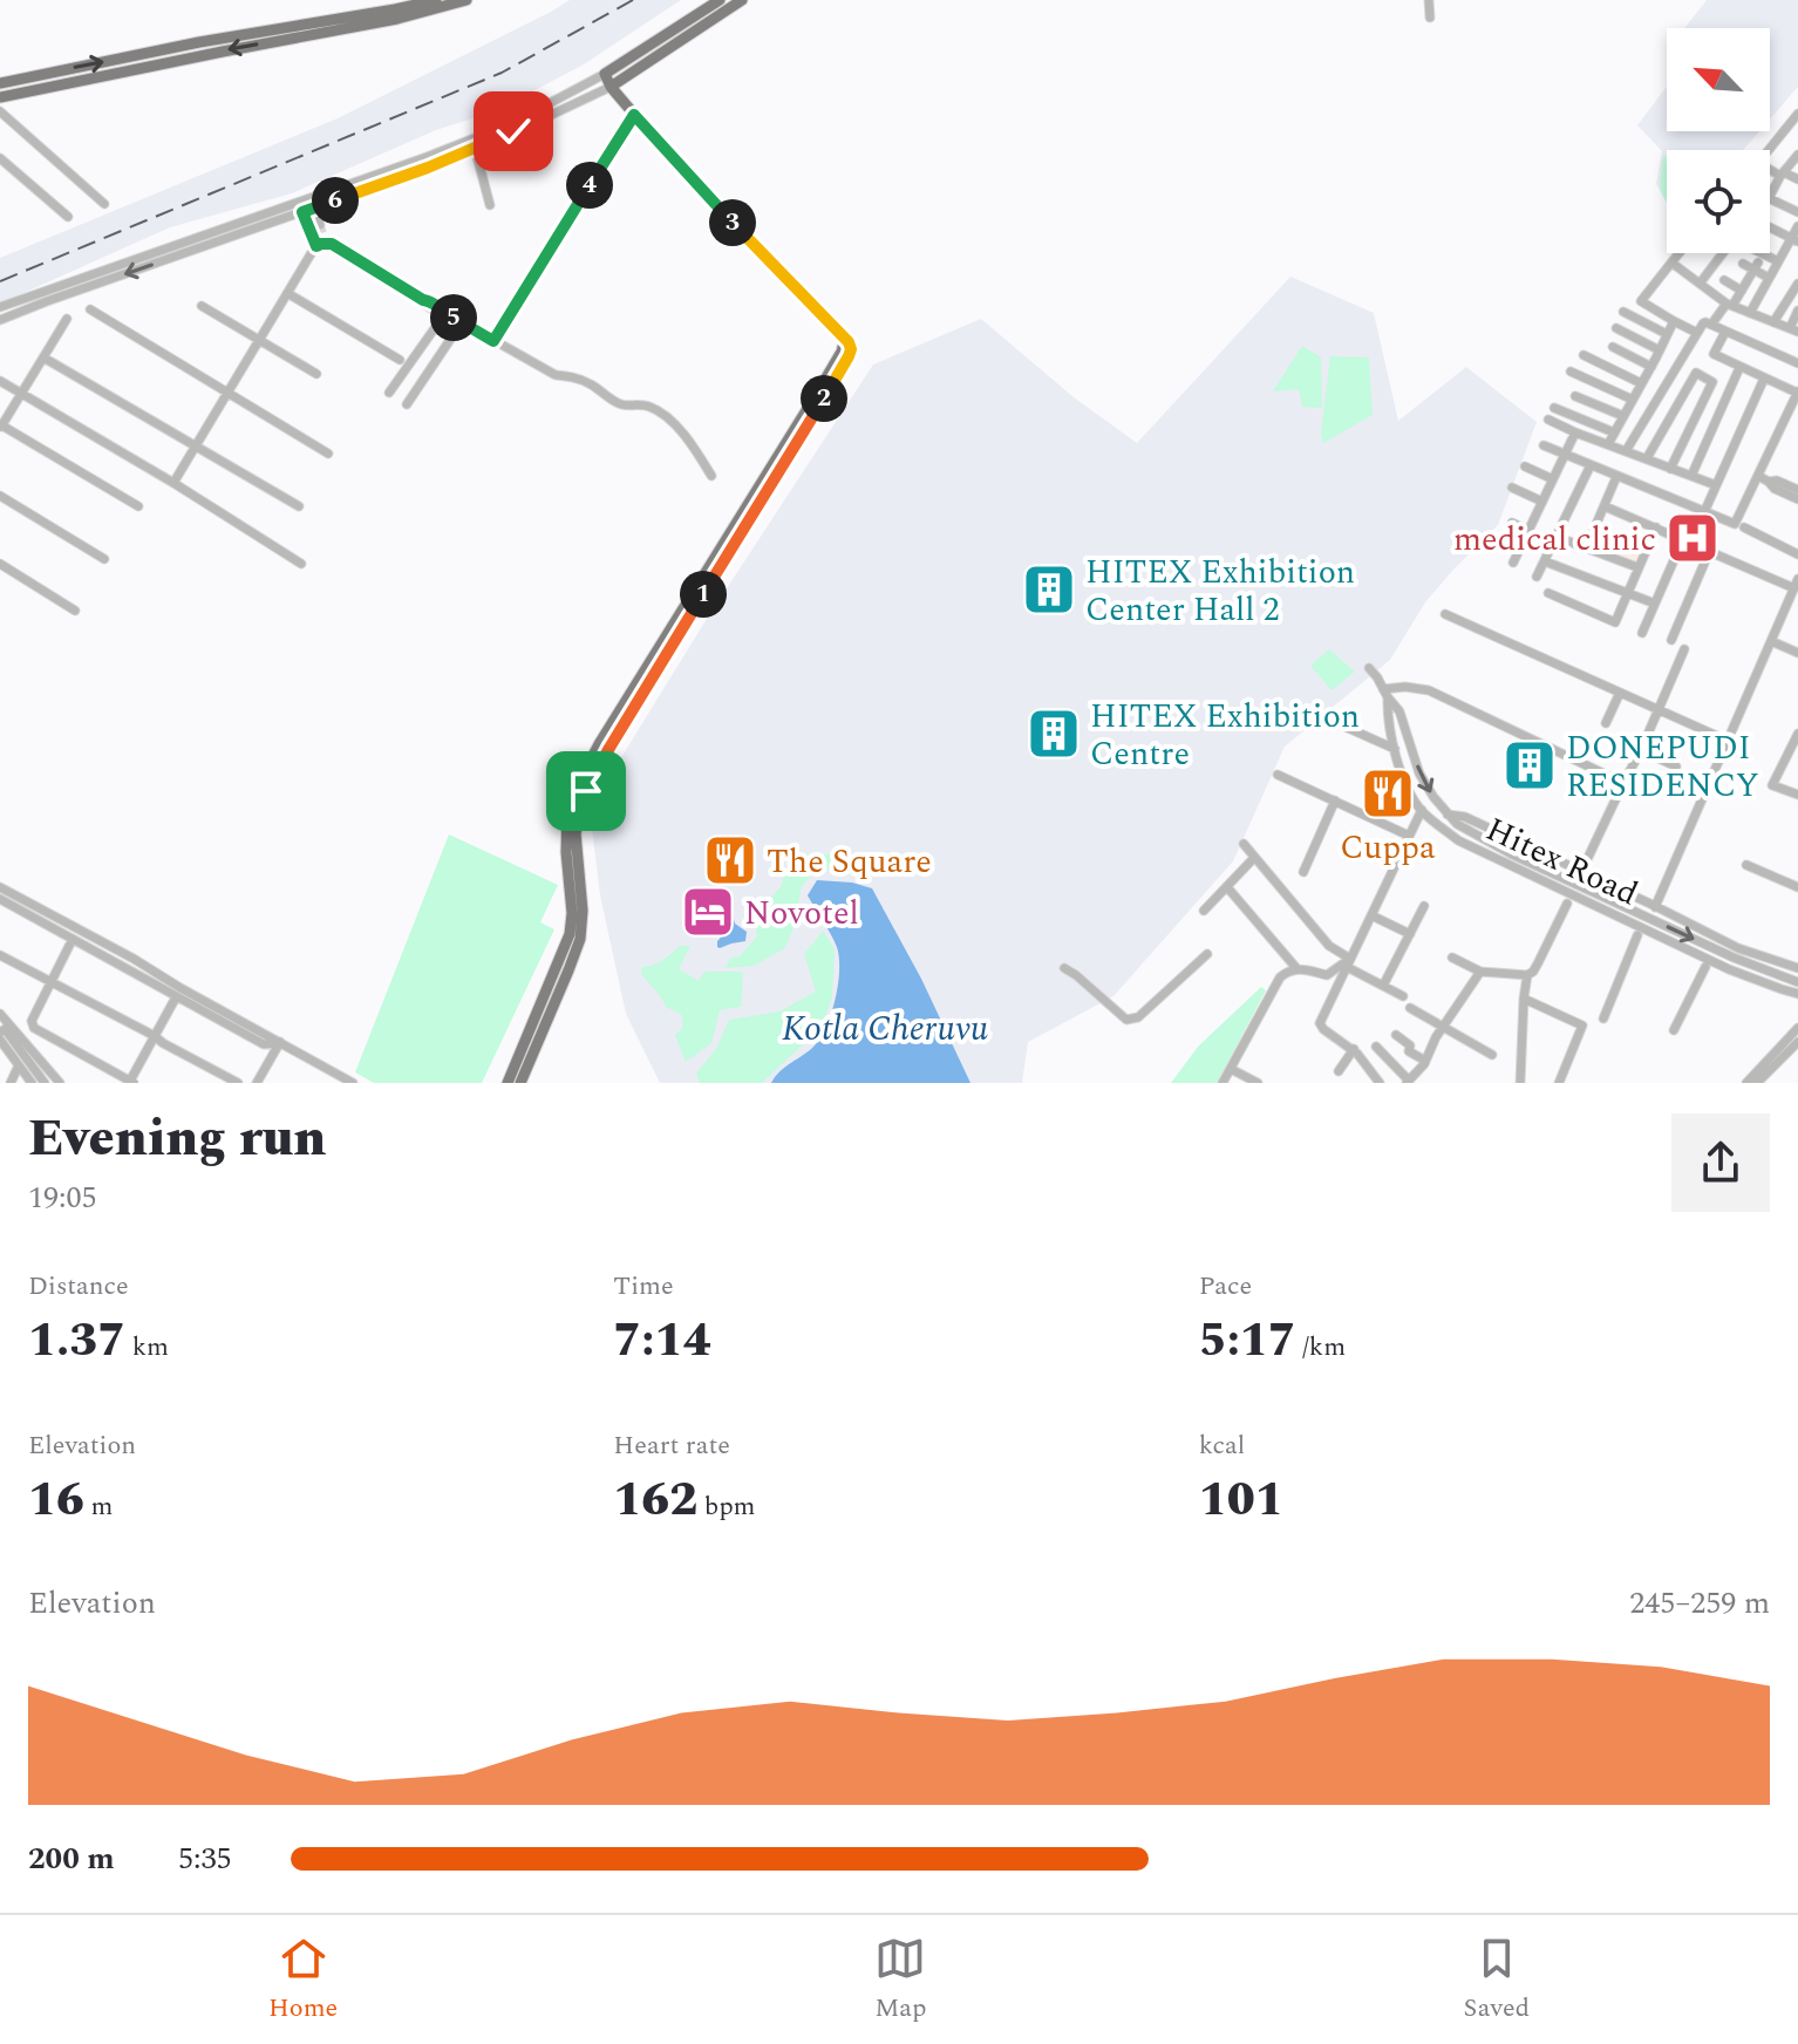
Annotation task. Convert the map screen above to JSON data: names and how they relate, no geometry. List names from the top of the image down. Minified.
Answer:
{"streets":{"street":["Hitex Road"]},"water":["Kotla Cheruvu"],"places":{"hospital":["medical clinic"],"building":["HITEX Exhibition Center Hall 2","HITEX Exhibition Centre","DONEPUDI RESIDENCY"],"restaurant":["Cuppa","The Square"],"hotel":["Novotel"]},"north":"top left","page":{"pins":["4","6","3","5","2","1"],"heading":["Evening run","19:05"],"stats":[["Distance","1.37 km"],["Time","7:14"],["Pace","5:17 /km"],["Elevation","16 m"],["Heart rate","162 bpm"],["kcal","101"]],"chart":["Elevation","245–259 m"],"list":[{"name":"200 m","note":"5:35"}],"tabs":["Home","Map","Saved"]}}
